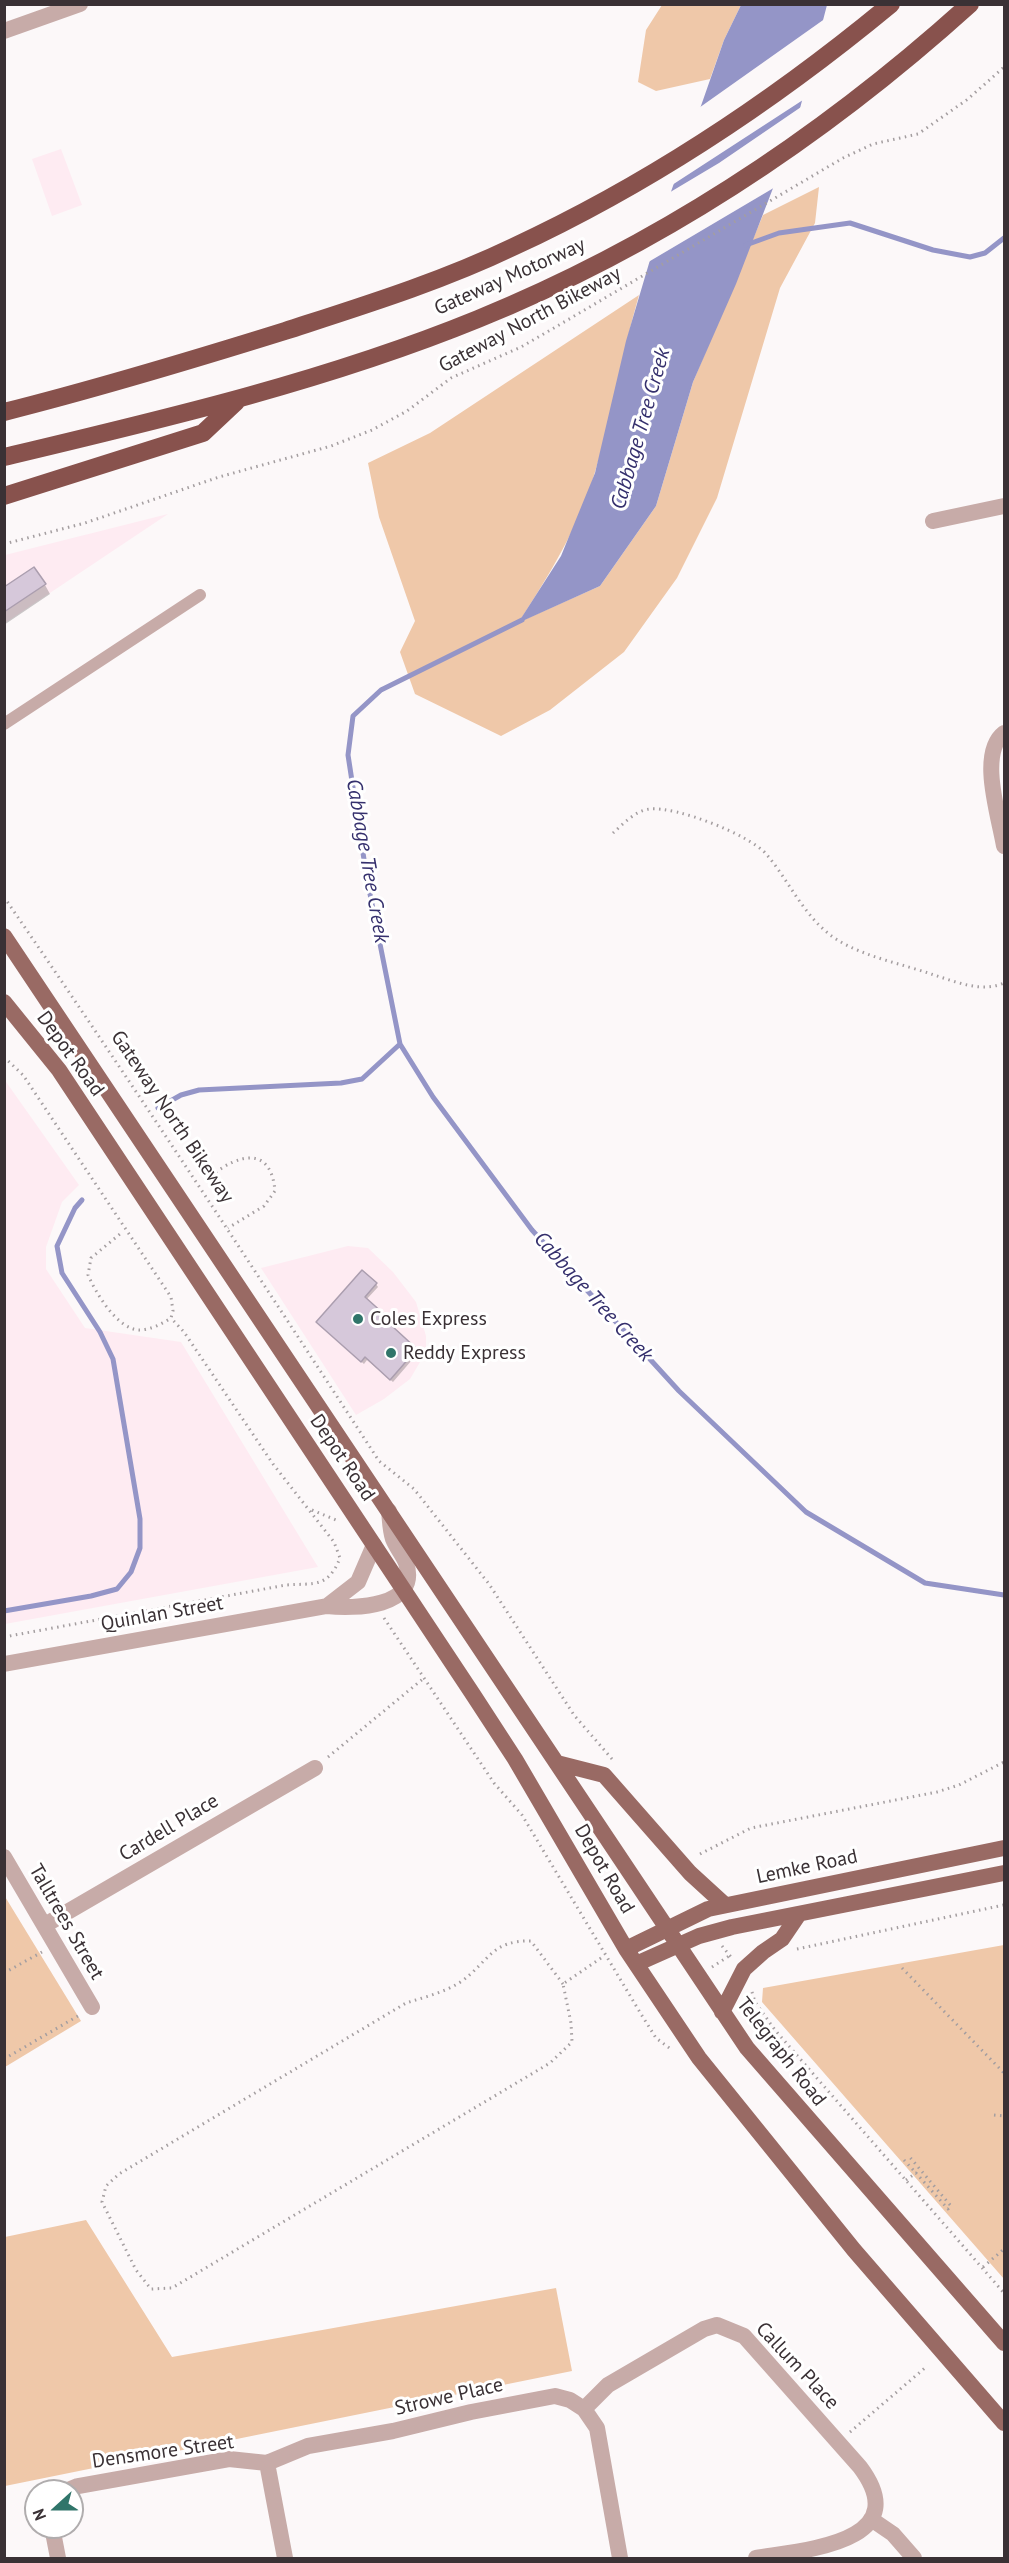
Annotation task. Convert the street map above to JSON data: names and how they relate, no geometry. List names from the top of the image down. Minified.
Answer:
{"streets":{"highway":["Gateway Motorway"],"main road":["Depot Road","Lemke Road","Telegraph Road"],"street":["Quinlan Street","Cardell Place","Talltrees Street","Callum Place","Strowe Place","Densmore Street"],"path":["Gateway North Bikeway"]},"crossings":[["Depot Road","Quinlan Street"],["Depot Road","Lemke Road"],["Depot Road","Telegraph Road"],["Cardell Place","Talltrees Street"],["Lemke Road","Telegraph Road"],["Callum Place","Strowe Place"],["Strowe Place","Densmore Street"]],"water":["Cabbage Tree Creek"],"places":["Coles Express","Reddy Express"],"north":"left"}
